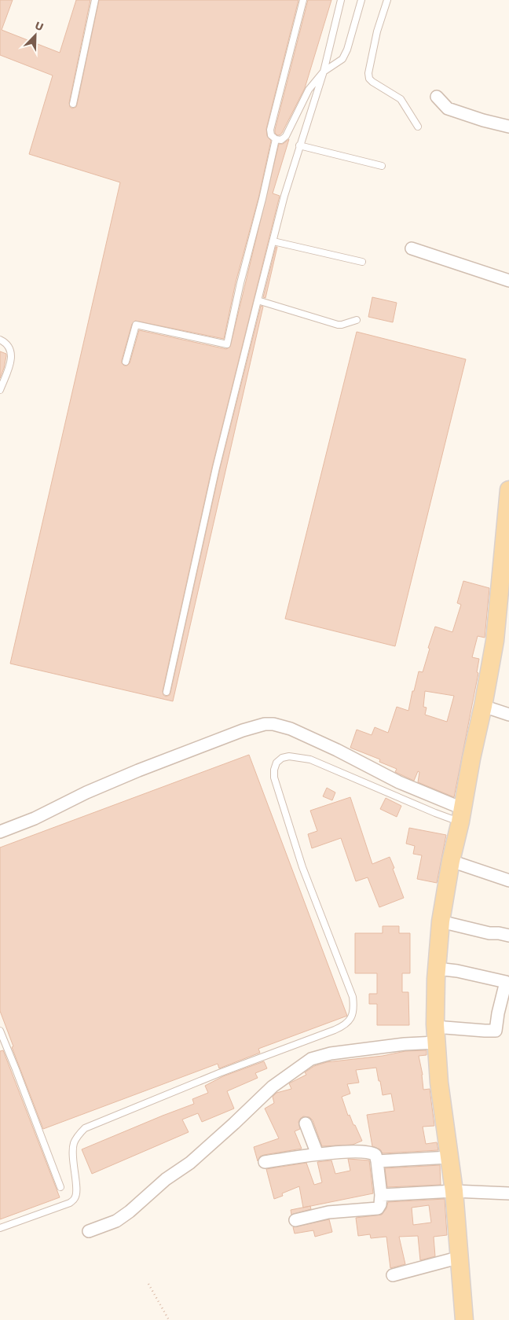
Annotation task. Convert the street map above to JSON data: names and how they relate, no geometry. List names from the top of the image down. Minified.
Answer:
{"north":"top right"}
